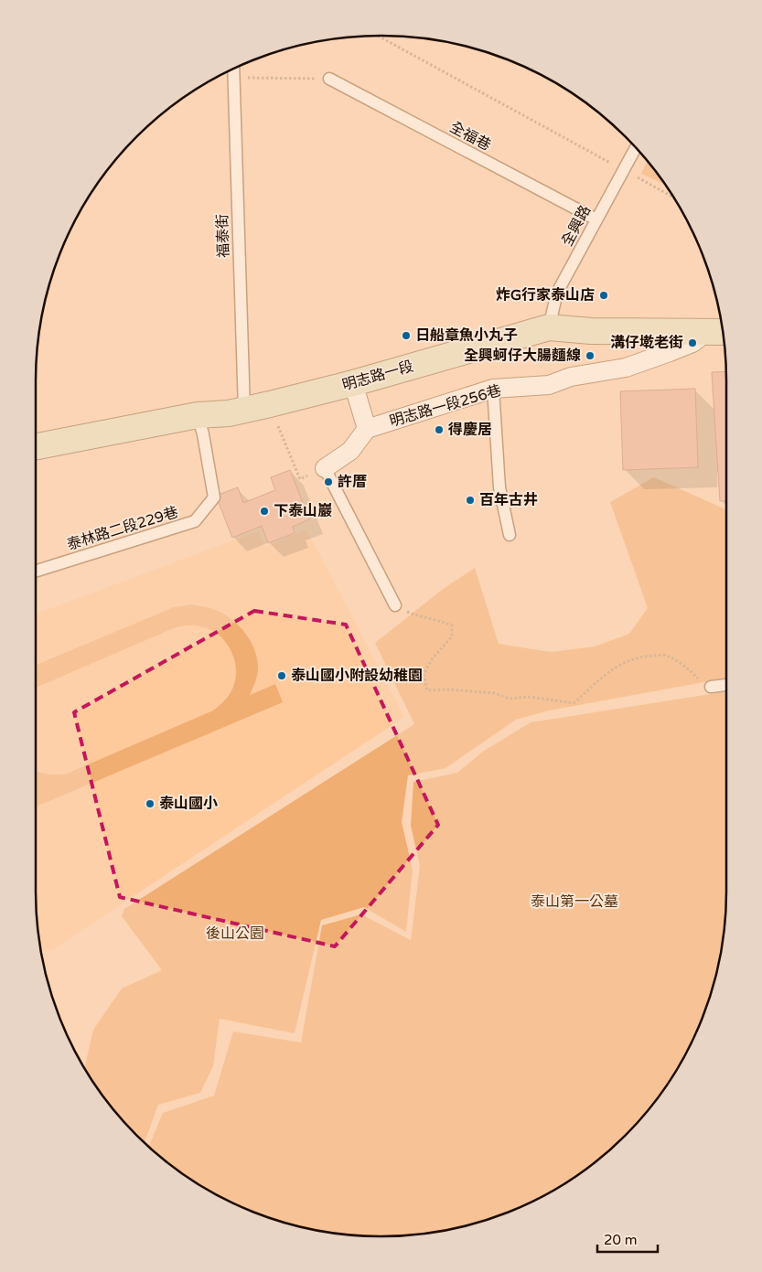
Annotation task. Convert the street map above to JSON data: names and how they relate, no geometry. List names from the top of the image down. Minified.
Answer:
{"streets":{"main road":["明志路一段"],"street":["明志路一段256巷"],"lane":["全福巷","全興路","福泰街","泰林路二段229巷"]},"crossings":[["全福巷","全興路"],["全興路","明志路一段"],["福泰街","明志路一段"],["明志路一段","明志路一段256巷"],["明志路一段","泰林路二段229巷"]],"parks":["泰山第一公墓","後山公園"],"places":["炸G行家泰山店","日船章魚小丸子","溝仔墘老街","全興蚵仔大腸麵線","得慶居","許厝","百年古井","下泰山巖","泰山國小附設幼稚園","泰山國小"],"scale_bar":"20 m"}
